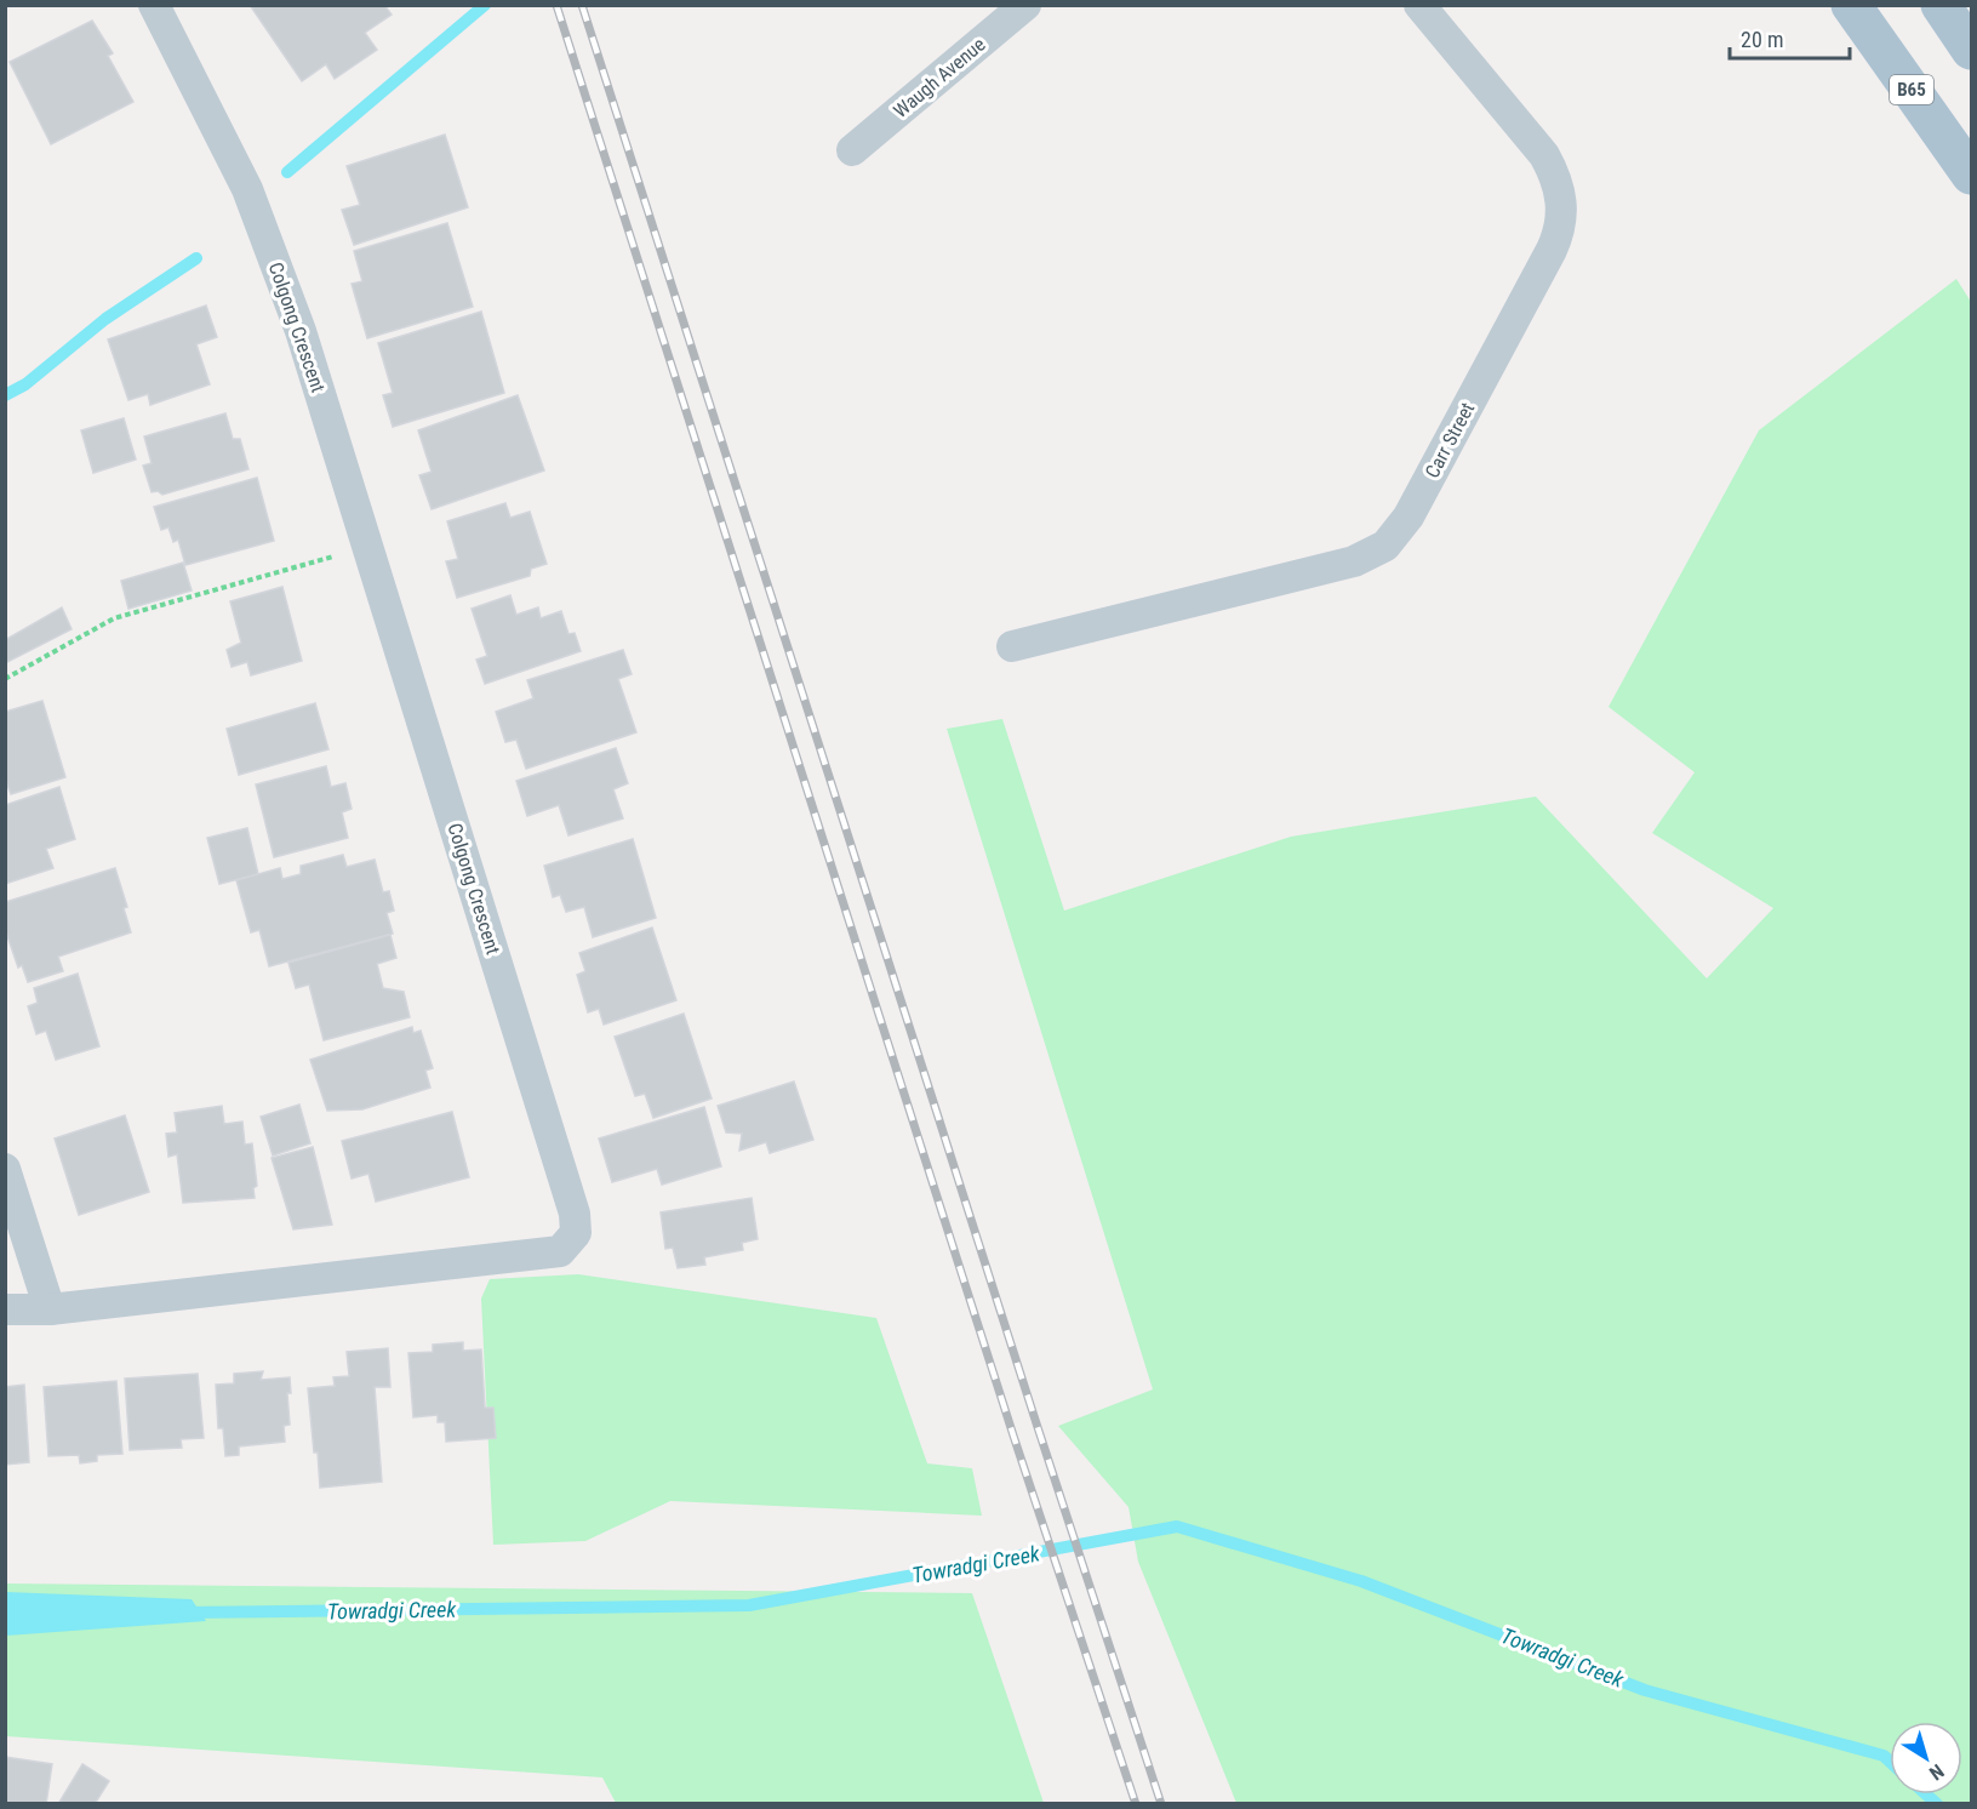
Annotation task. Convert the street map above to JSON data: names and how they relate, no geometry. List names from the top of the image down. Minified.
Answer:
{"streets":{"main road":["B65"],"street":["Waugh Avenue","Colgong Crescent","Carr Street"]},"water":["Towradgi Creek"],"scale_bar":"20 m","north":"bottom right"}
